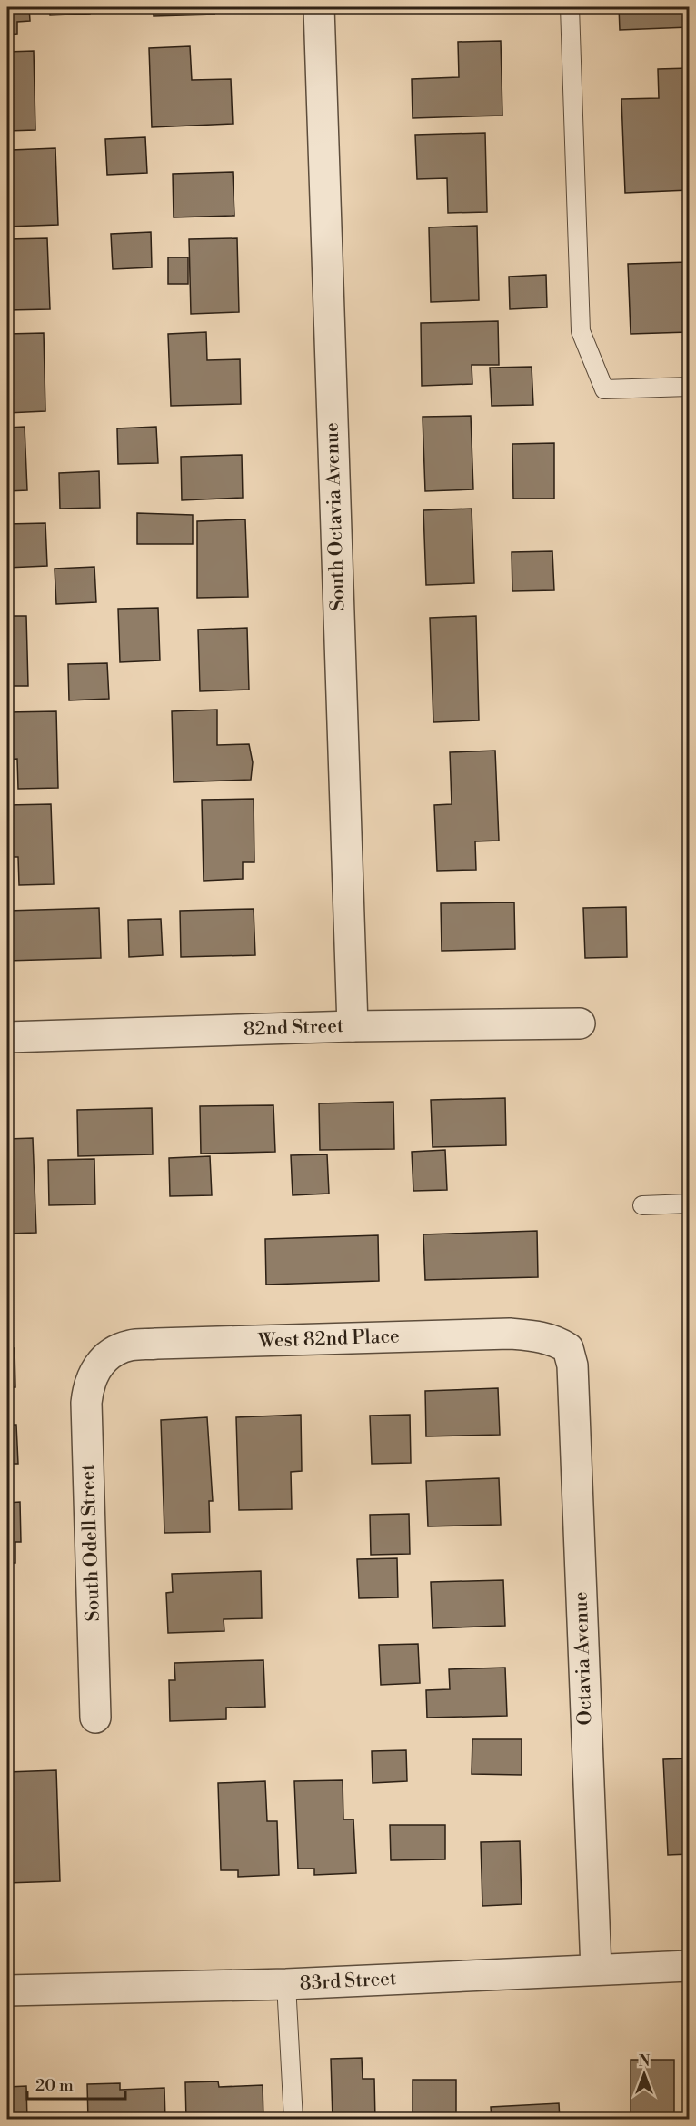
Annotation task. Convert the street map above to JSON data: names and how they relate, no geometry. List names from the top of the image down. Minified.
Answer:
{"streets":{"street":["South Octavia Avenue","82nd Street","West 82nd Place","South Odell Street","Octavia Avenue","83rd Street"]},"crossings":[["South Octavia Avenue","82nd Street"],["West 82nd Place","South Odell Street"],["West 82nd Place","Octavia Avenue"],["Octavia Avenue","83rd Street"]],"scale_bar":"20 m","north":"top"}
